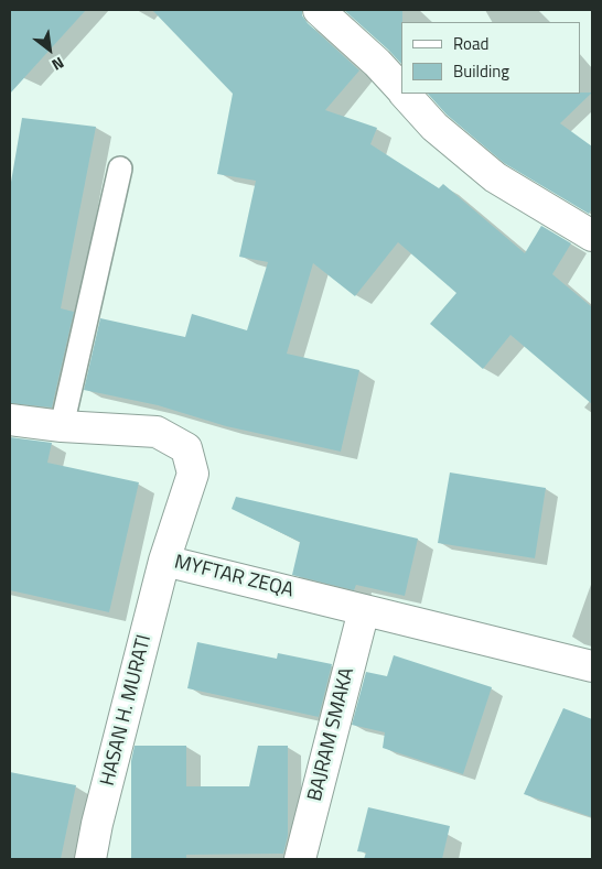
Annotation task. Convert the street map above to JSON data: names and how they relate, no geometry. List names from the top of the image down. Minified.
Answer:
{"streets":{"street":["MYFTAR ZEQA","HASAN H. MURATI","BAJRAM SMAKA"]},"crossings":[["MYFTAR ZEQA","HASAN H. MURATI"],["MYFTAR ZEQA","BAJRAM SMAKA"]],"legend":["Road","Building"],"north":"bottom right"}
